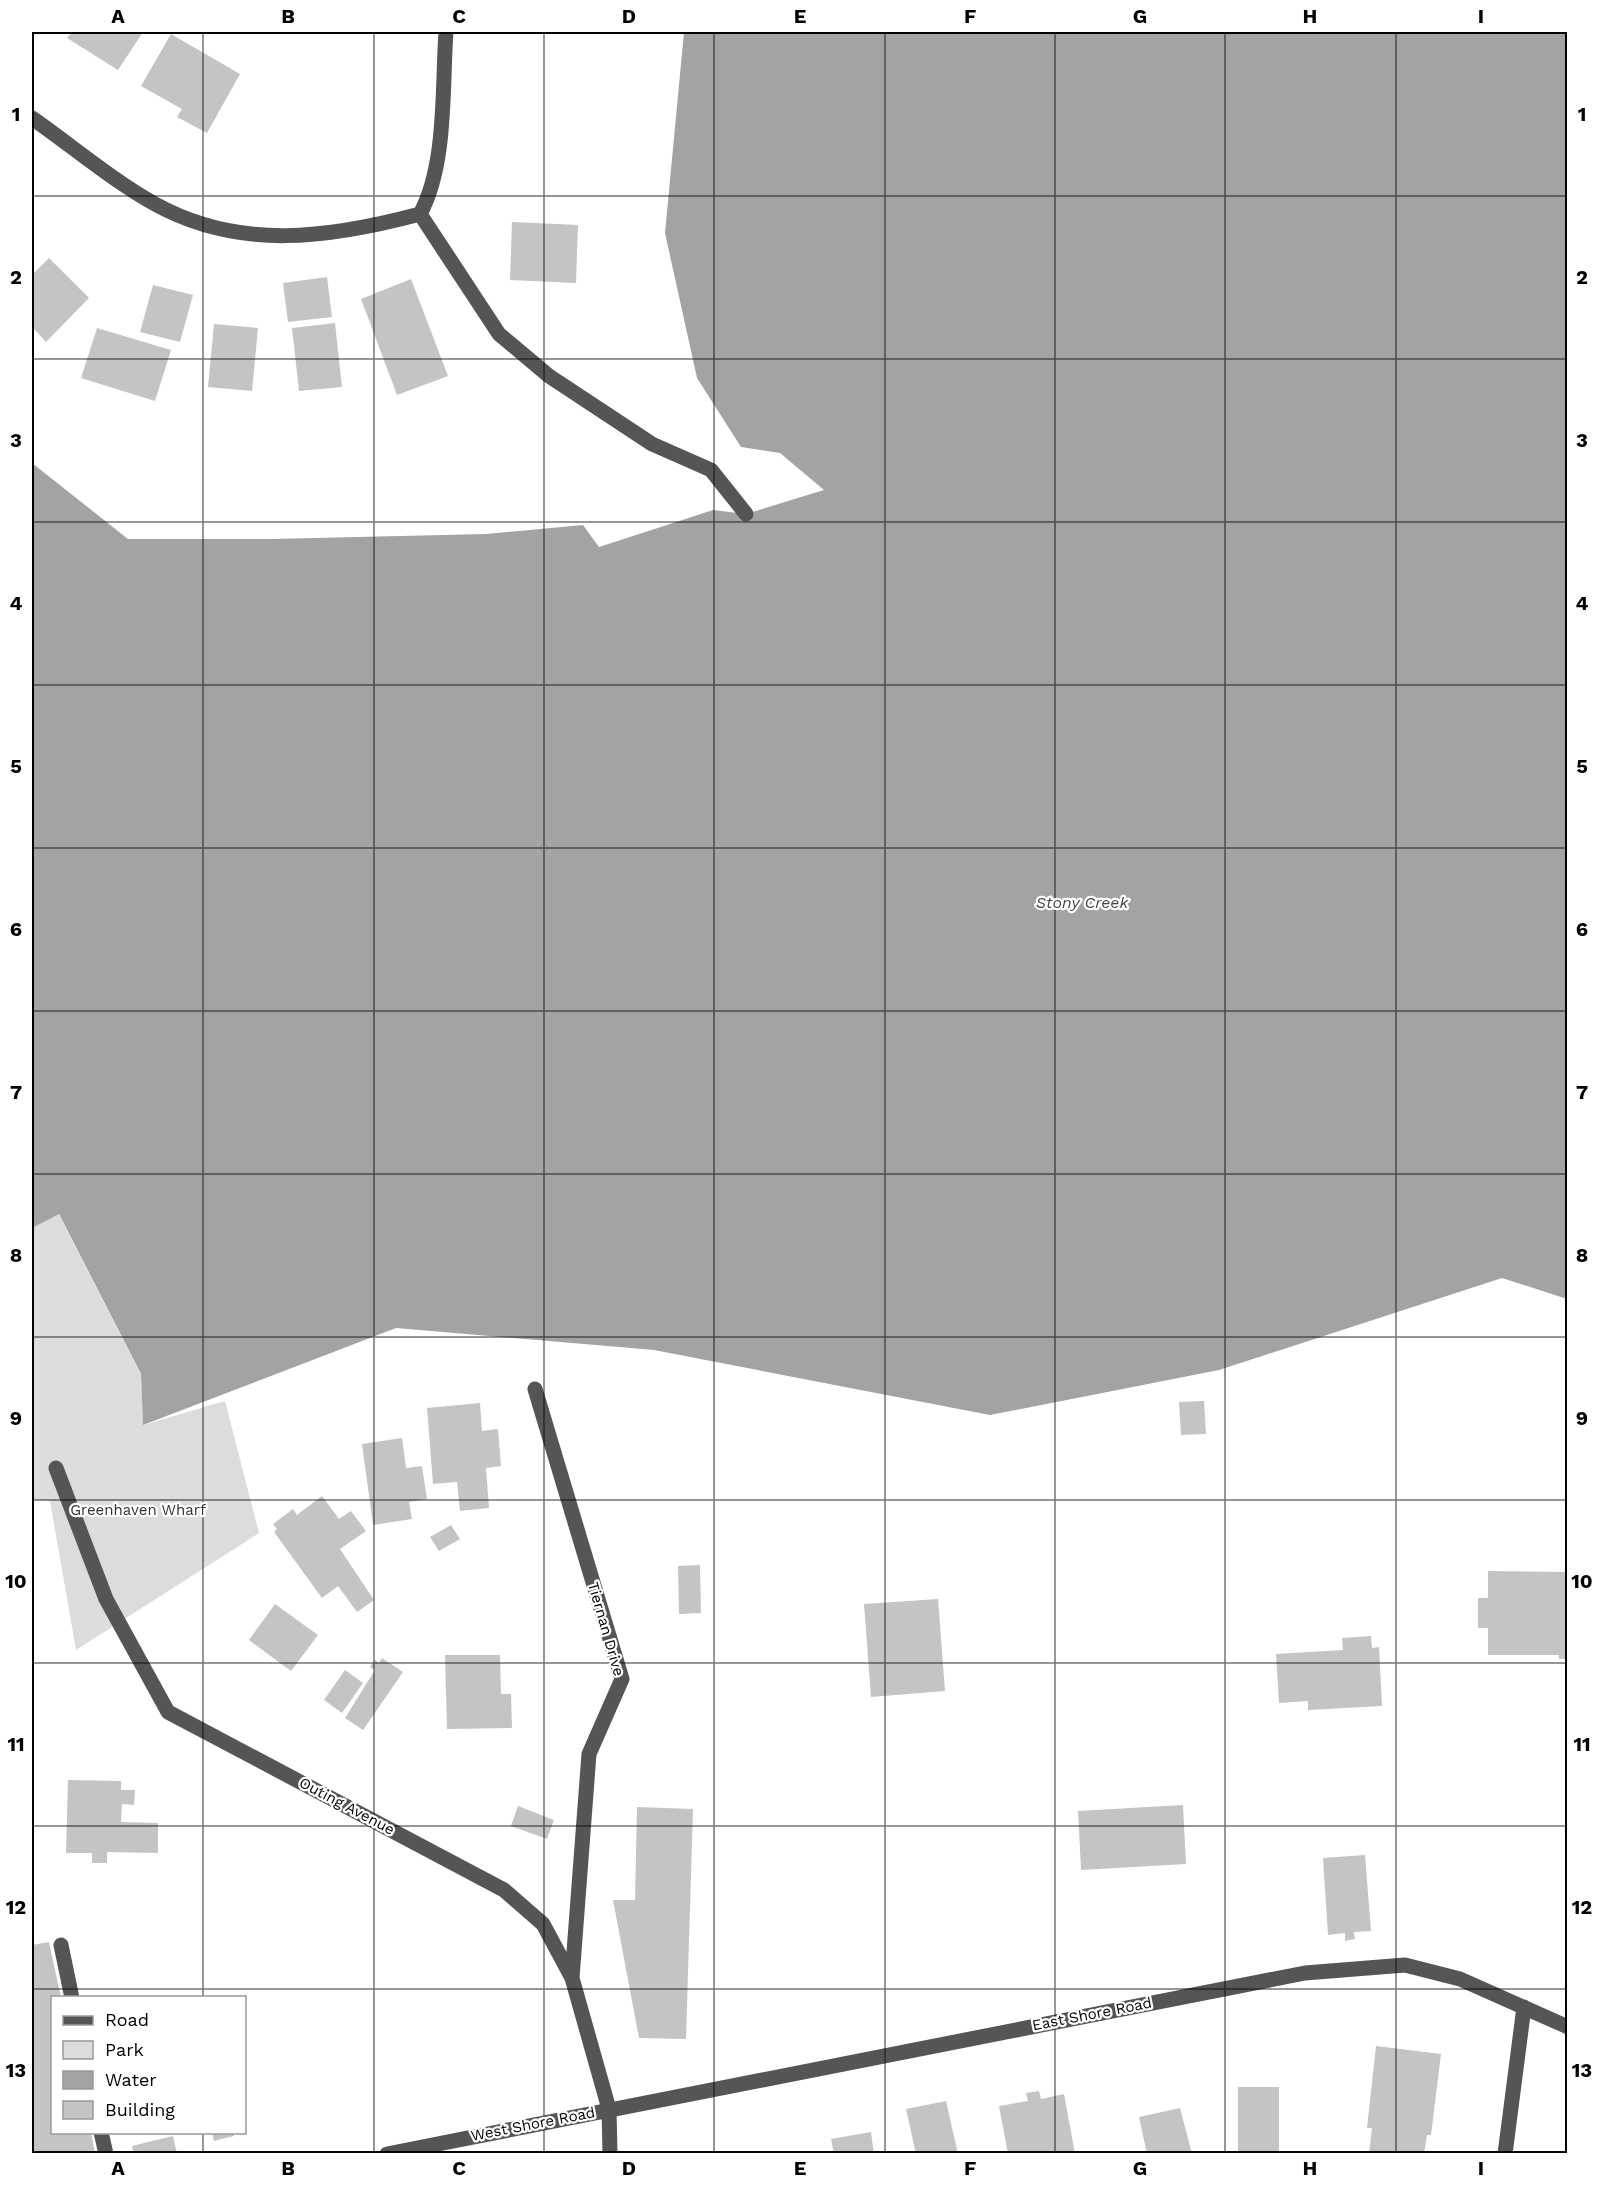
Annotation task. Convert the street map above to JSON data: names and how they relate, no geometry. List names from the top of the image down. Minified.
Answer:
{"streets":{"street":["Tiernan Drive","Outing Avenue","East Shore Road","West Shore Road"]},"crossings":[["Tiernan Drive","Outing Avenue"],["Outing Avenue","East Shore Road"],["Outing Avenue","West Shore Road"],["East Shore Road","West Shore Road"]],"water":["Stony Creek"],"parks":["Greenhaven Wharf"],"legend":["Road","Park","Water","Building"],"grid":{"columns":["A","B","C","D","E","F","G","H","I"],"rows":["1","2","3","4","5","6","7","8","9","10","11","12","13"]}}
